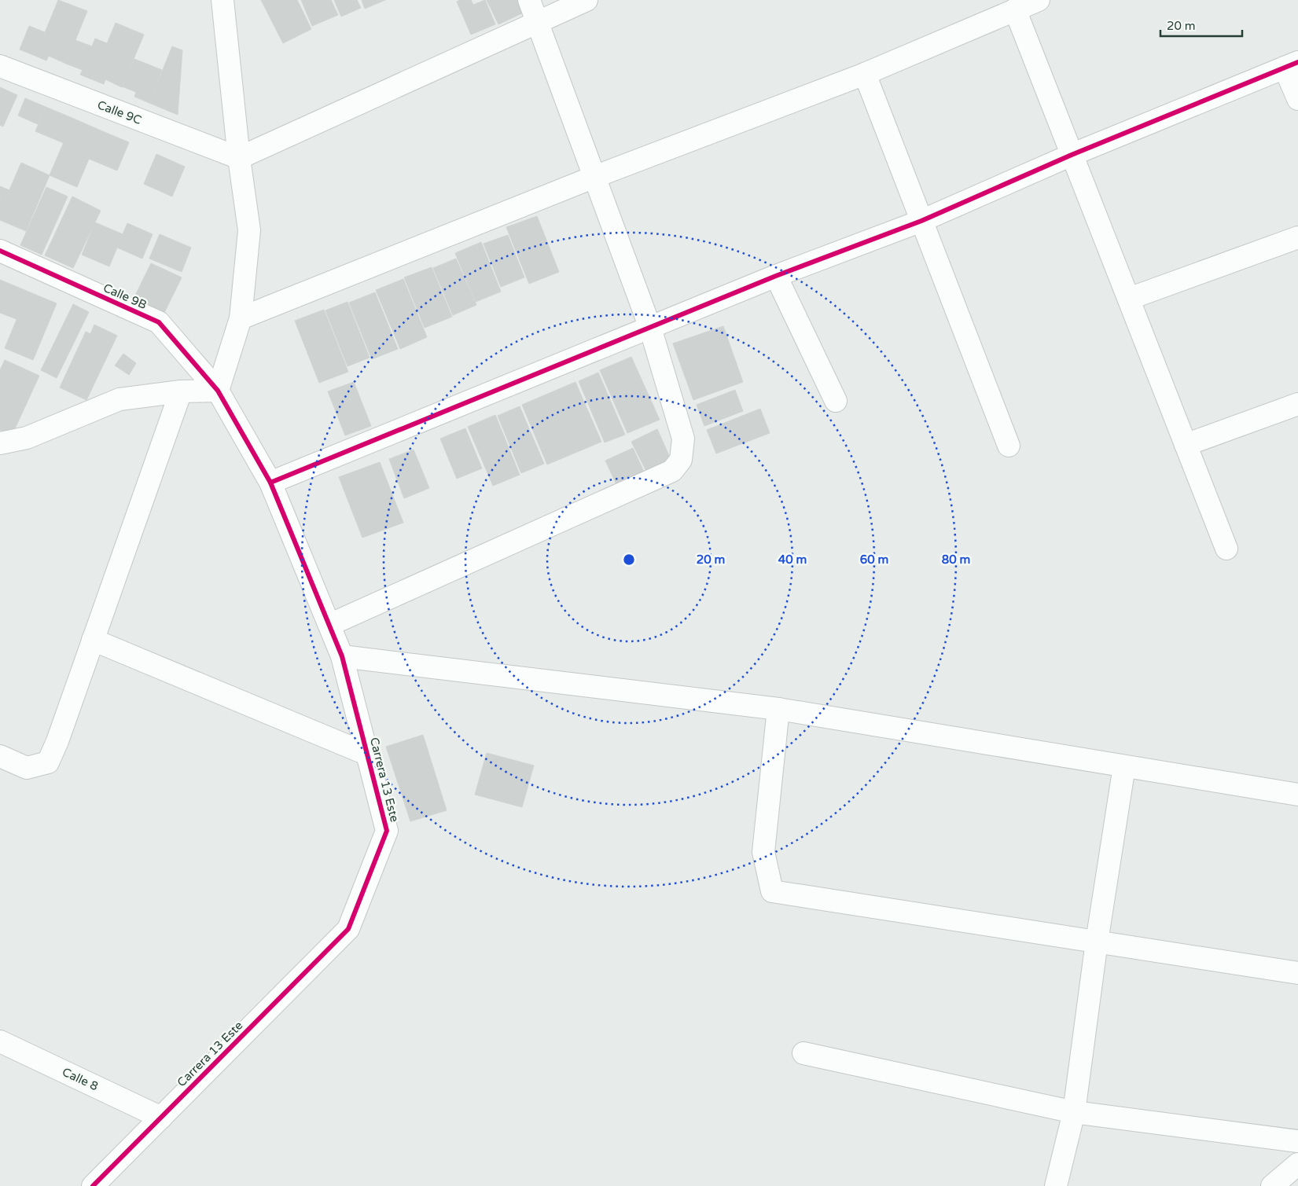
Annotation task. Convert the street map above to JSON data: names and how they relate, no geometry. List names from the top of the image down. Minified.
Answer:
{"streets":{"street":["Calle 9C","Calle 9B","Carrera 13 Este","Calle 8"]},"crossings":[["Calle 9B","Carrera 13 Este"],["Carrera 13 Este","Calle 8"]],"scale_bar":"20 m","rings":["20 m","40 m","60 m","80 m"]}
